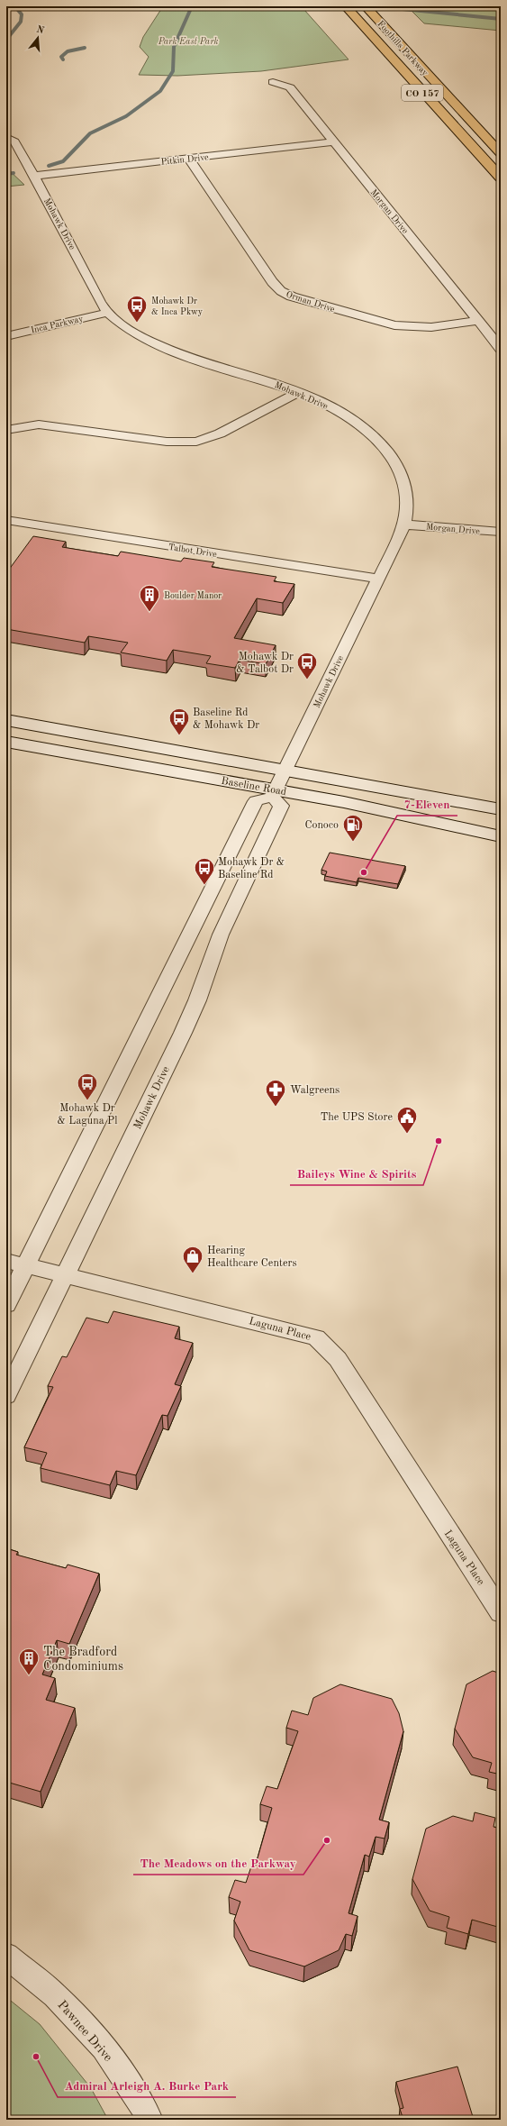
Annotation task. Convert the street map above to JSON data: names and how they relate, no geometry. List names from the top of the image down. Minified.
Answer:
{"streets":{"highway":["Foothills Parkway","CO 157"],"main road":["Baseline Road"],"street":["Pitkin Drive","Morgan Drive","Mohawk Drive","Orman Drive","Inca Parkway","Talbot Drive","Laguna Place","Pawnee Drive"]},"crossings":[["Pitkin Drive","Morgan Drive"],["Pitkin Drive","Mohawk Drive"],["Pitkin Drive","Orman Drive"],["Morgan Drive","Mohawk Drive"],["Morgan Drive","Orman Drive"],["Mohawk Drive","Inca Parkway"],["Mohawk Drive","Talbot Drive"],["Mohawk Drive","Baseline Road"],["Mohawk Drive","Laguna Place"]],"parks":["Park East Park"],"places":{"bus stop":["Mohawk Dr & Inca Pkwy","Mohawk Dr & Talbot Dr","Baseline Rd & Mohawk Dr","Mohawk Dr & Baseline Rd","Mohawk Dr & Laguna Pl"],"building":["Boulder Manor","The Bradford Condominiums"],"fuel station":["Conoco"],"other":["7-Eleven","Baileys Wine & Spirits","The Meadows on the Parkway","Admiral Arleigh A. Burke Park"],"pharmacy":["Walgreens"],"public building":["The UPS Store"],"shop":["Hearing Healthcare Centers"]},"north":"top"}
